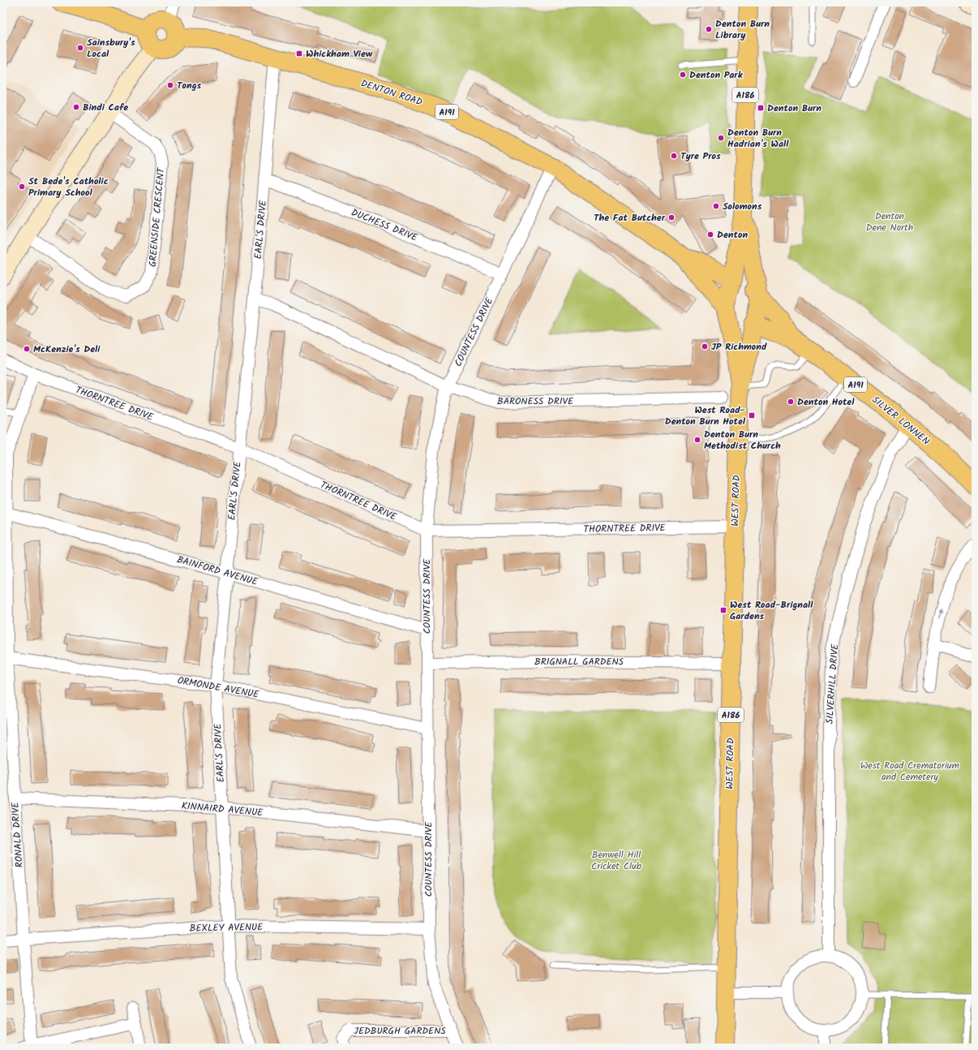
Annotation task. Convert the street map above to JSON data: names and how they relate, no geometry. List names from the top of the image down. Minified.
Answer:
{"streets":{"main road":["DENTON ROAD","A186","A191","SILVER LONNEN","WEST ROAD"],"street":["GREENSIDE CRESCENT","DUCHESS DRIVE","EARL'S DRIVE","COUNTESS DRIVE","BARONESS DRIVE","THORNTREE DRIVE","BAINFORD AVENUE","BRIGNALL GARDENS","SILVERHILL DRIVE","ORMONDE AVENUE","KINNAIRD AVENUE","RONALD DRIVE","BEXLEY AVENUE","JEDBURGH GARDENS"]},"crossings":[["DENTON ROAD","A186"],["DENTON ROAD","A191"],["DENTON ROAD","EARL'S DRIVE"],["DENTON ROAD","COUNTESS DRIVE"],["DENTON ROAD","WEST ROAD"],["A186","A191"],["A186","SILVER LONNEN"],["A186","WEST ROAD"],["A191","SILVER LONNEN"],["A191","WEST ROAD"],["DUCHESS DRIVE","EARL'S DRIVE"],["DUCHESS DRIVE","COUNTESS DRIVE"],["EARL'S DRIVE","BARONESS DRIVE"],["EARL'S DRIVE","THORNTREE DRIVE"],["EARL'S DRIVE","BAINFORD AVENUE"],["EARL'S DRIVE","ORMONDE AVENUE"],["EARL'S DRIVE","KINNAIRD AVENUE"],["EARL'S DRIVE","BEXLEY AVENUE"],["COUNTESS DRIVE","BARONESS DRIVE"],["COUNTESS DRIVE","THORNTREE DRIVE"],["COUNTESS DRIVE","BAINFORD AVENUE"],["COUNTESS DRIVE","BRIGNALL GARDENS"],["COUNTESS DRIVE","ORMONDE AVENUE"],["COUNTESS DRIVE","KINNAIRD AVENUE"],["COUNTESS DRIVE","BEXLEY AVENUE"],["COUNTESS DRIVE","JEDBURGH GARDENS"],["THORNTREE DRIVE","WEST ROAD"],["THORNTREE DRIVE","RONALD DRIVE"],["SILVER LONNEN","WEST ROAD"],["SILVER LONNEN","SILVERHILL DRIVE"],["WEST ROAD","BRIGNALL GARDENS"],["BAINFORD AVENUE","RONALD DRIVE"],["ORMONDE AVENUE","RONALD DRIVE"],["KINNAIRD AVENUE","RONALD DRIVE"],["RONALD DRIVE","BEXLEY AVENUE"]],"parks":["Denton Dene North","West Road Crematorium and Cemetery","Benwell Hill Cricket Club"],"places":{"other":["Denton Burn Library","Sainsbury's Local","Denton Park","Tongs","Bindi Cafe","Denton Burn Hadrian's Wall","Tyre Pros","St Bede's Catholic Primary School","Solomons","The Fat Butcher","Denton","JP Richmond","McKenzie's Deli","Denton Hotel","Denton Burn Methodist Church"],"transit":["Whickham View","Denton Burn","West Road- Denton Burn Hotel","West Road-Brignall Gardens"]}}
